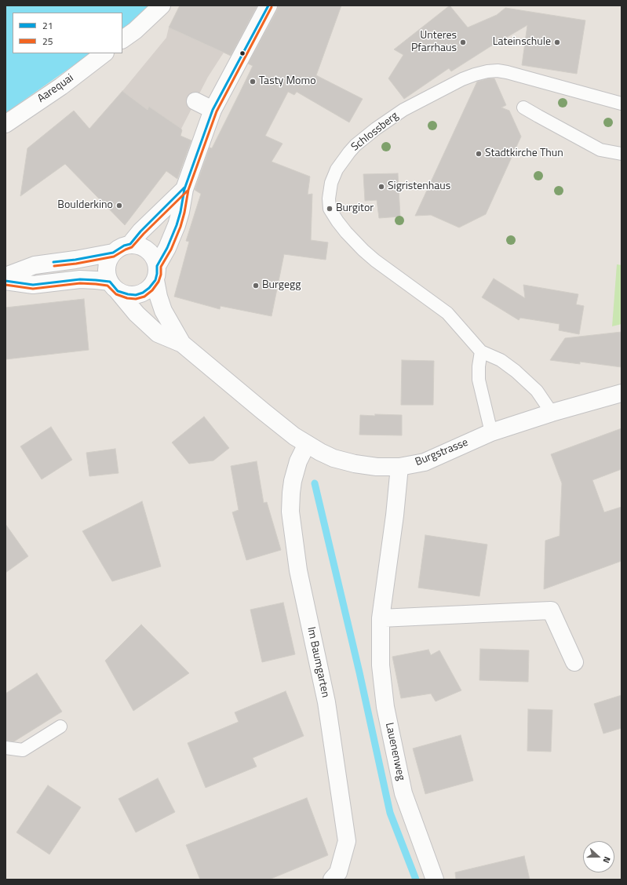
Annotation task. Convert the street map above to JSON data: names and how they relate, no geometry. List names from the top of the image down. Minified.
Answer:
{"streets":{"main road":["Aarequai","Burgstrasse","Im Baumgarten","Lauenenweg"],"lane":["Schlossberg"]},"crossings":[["Schlossberg","Burgstrasse"],["Burgstrasse","Im Baumgarten"],["Burgstrasse","Lauenenweg"]],"places":["Unteres Pfarrhaus","Lateinschule","Tasty Momo","Stadtkirche Thun","Sigristenhaus","Boulderkino","Burgitor","Burgegg"],"lines":["transit line 21","transit line 25"],"legend":["21","25"],"north":"right"}
